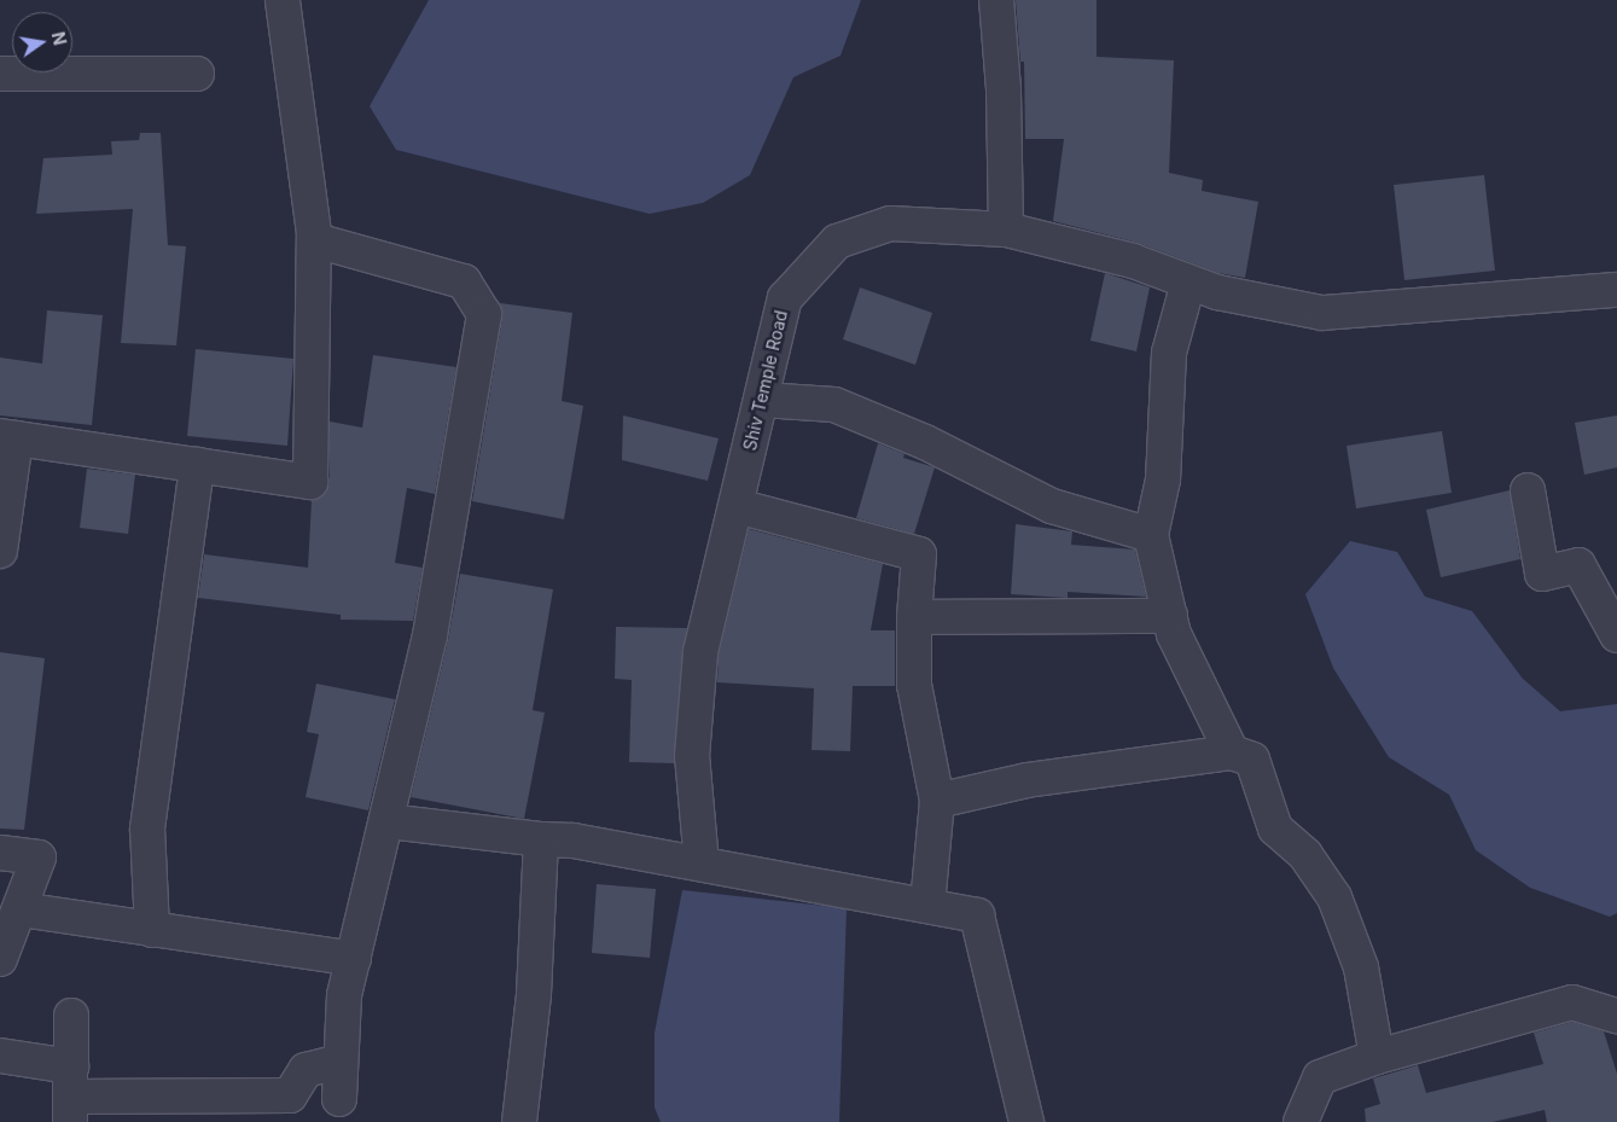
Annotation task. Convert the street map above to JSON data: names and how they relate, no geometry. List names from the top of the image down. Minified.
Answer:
{"streets":{"street":["Shiv Temple Road"]},"north":"right"}
